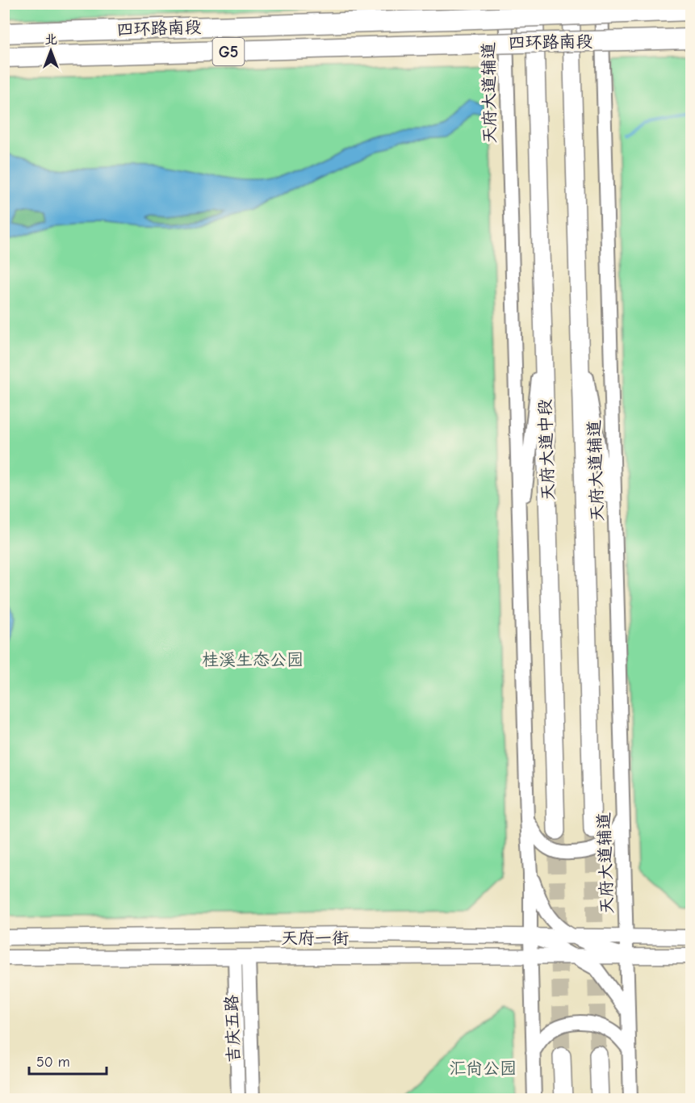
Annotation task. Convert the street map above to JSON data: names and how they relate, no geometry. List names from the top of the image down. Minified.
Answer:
{"streets":{"highway":["四环路南段","G5"],"main road":["天府大道中段","天府一街"],"street":["天府大道辅道","吉庆五路"]},"crossings":[["天府大道辅道","天府一街"],["天府一街","吉庆五路"]],"parks":["桂溪生态公园","汇尚公园"],"scale_bar":"50 m","north":"top"}
